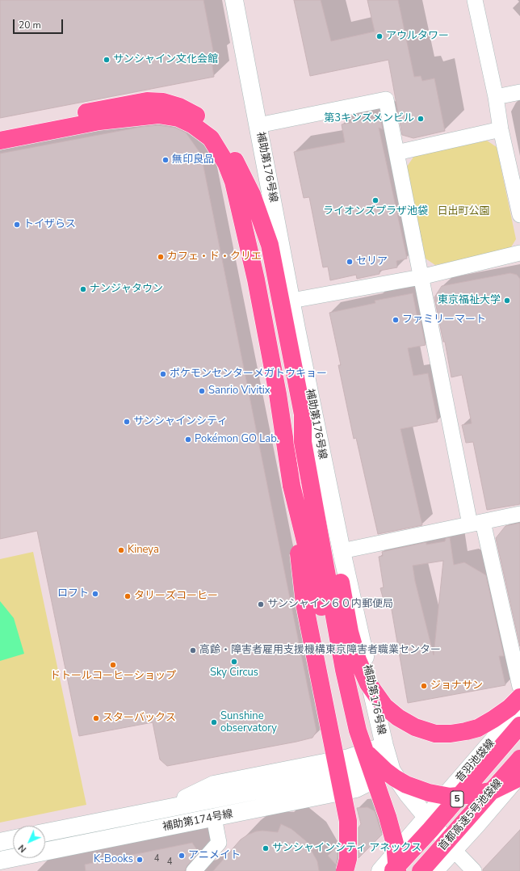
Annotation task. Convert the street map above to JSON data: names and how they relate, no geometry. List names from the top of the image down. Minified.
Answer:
{"streets":{"highway":["5","首都高速5号池袋線"],"street":["補助第176号線","音羽池袋線","補助第174号線"]},"crossings":[["補助第176号線","補助第174号線"]],"parks":["日出町公園"],"places":["アウルタワー","サンシャイン文化会館","第3キンズメンビル","無印良品","ライオンズプラザ池袋","トイザらス","カフェ・ド・クリエ","セリア","ナンジャタウン","東京福祉大学","ファミリーマート","ポケモンセンターメガトウキョー","Sanrio Vivitix","サンシャインシティ","Pokémon GO Lab.","Kineya","ロフト","タリーズコーヒー","サンシャイン６０内郵便局","高齢・障害者雇用支援機構東京障害者職業センター","Sky Circus","ドトールコーヒーショップ","ジョナサン","スターバックス","Sunshine observatory","サンシャインシティ アネックス","アニメイト","K-Books"],"house_numbers":["4","4"],"scale_bar":"20 m","north":"bottom left"}
